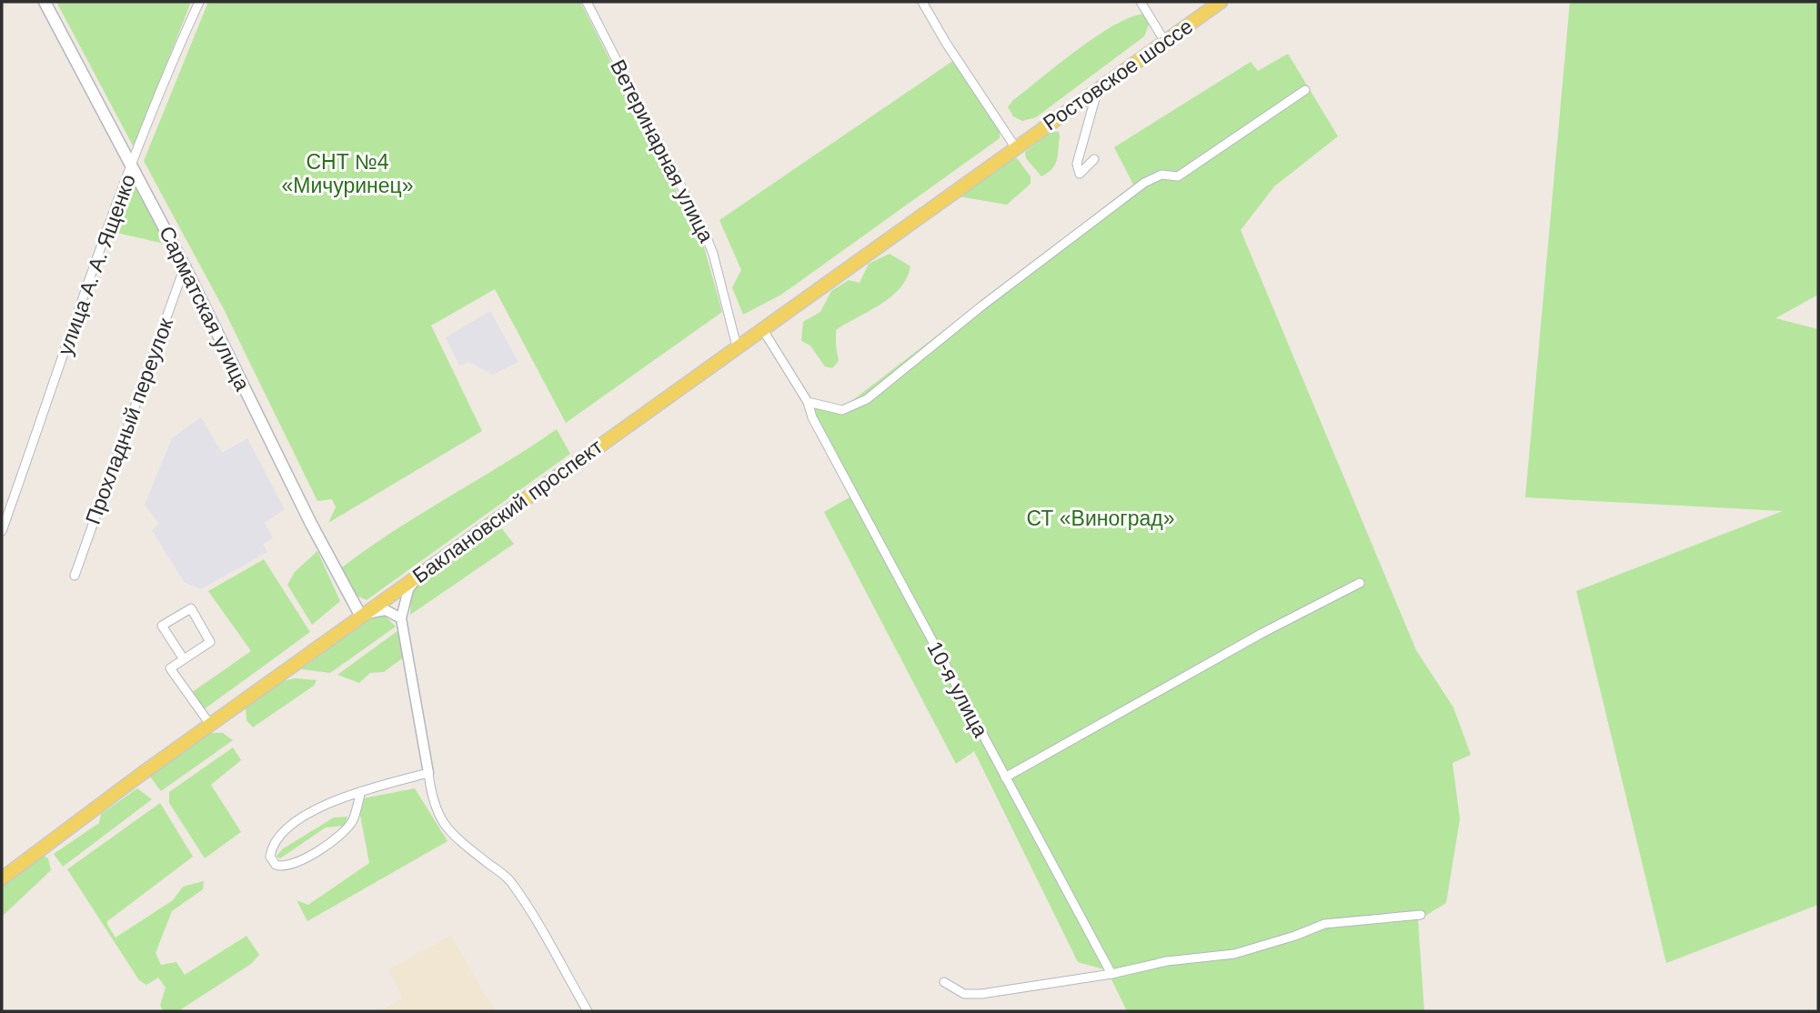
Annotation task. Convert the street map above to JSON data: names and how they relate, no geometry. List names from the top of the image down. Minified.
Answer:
{"streets":{"main road":["Ростовское шоссе","Сарматская улица","Баклановский проспект"],"street":["Ветеринарная улица","улица А. А. Ященко","Прохладный переулок","10-я улица"]},"crossings":[["Ростовское шоссе","Баклановский проспект"],["Ветеринарная улица","Баклановский проспект"],["улица А. А. Ященко","Сарматская улица"],["Сарматская улица","Прохладный переулок"],["Сарматская улица","Баклановский проспект"],["Баклановский проспект","10-я улица"]],"parks":["СНТ №4 «Мичуринец»","СТ «Виноград»"]}
